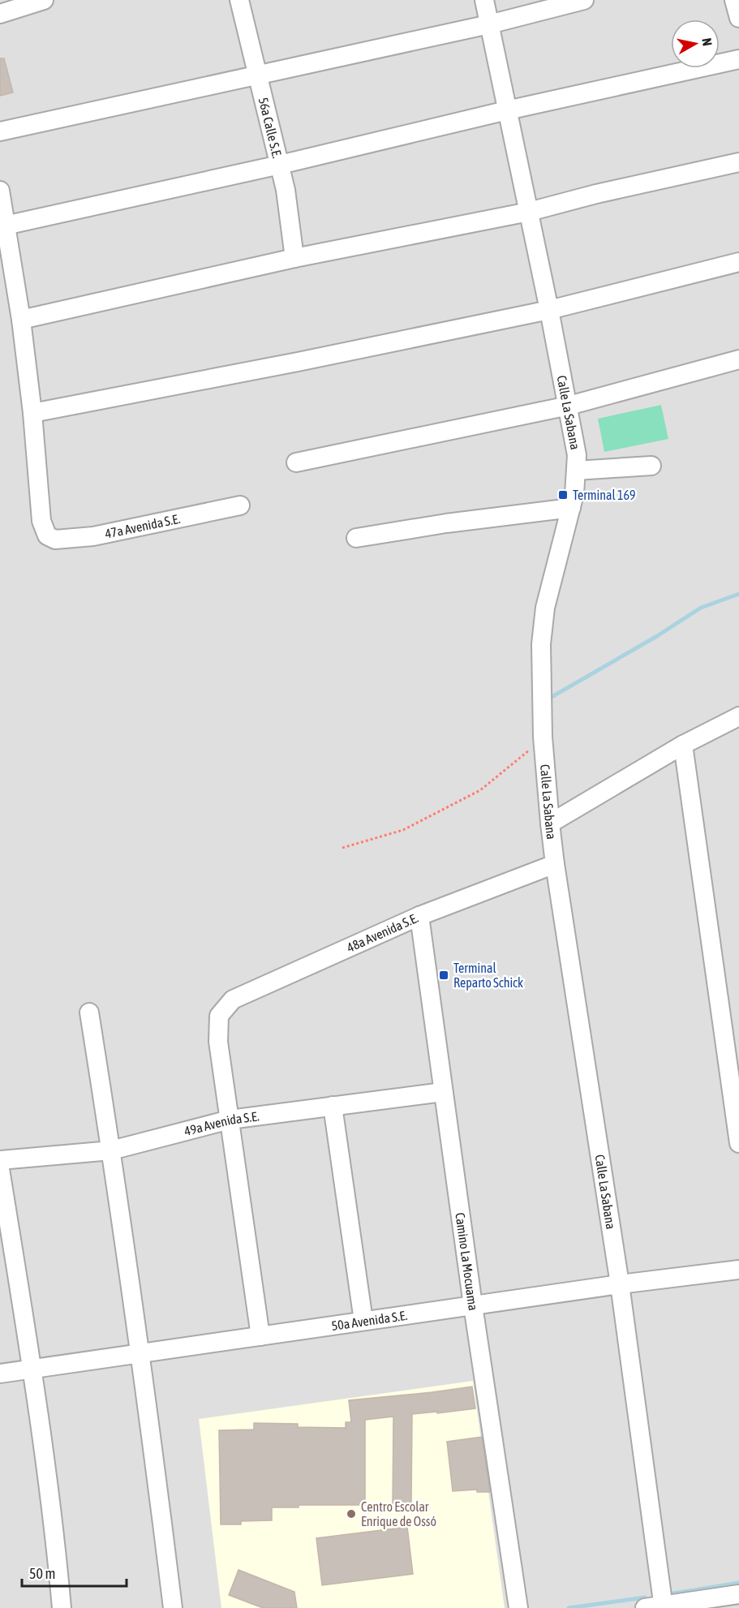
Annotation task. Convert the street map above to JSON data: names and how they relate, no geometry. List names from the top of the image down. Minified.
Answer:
{"streets":{"street":["56a Calle S.E.","Calle La Sabana","47a Avenida S.E.","48a Avenida S.E.","49a Avenida S.E.","Camino La Mocuama","50a Avenida S.E."]},"crossings":[["Calle La Sabana","48a Avenida S.E."],["Calle La Sabana","50a Avenida S.E."],["48a Avenida S.E.","49a Avenida S.E."],["48a Avenida S.E.","Camino La Mocuama"],["49a Avenida S.E.","Camino La Mocuama"],["Camino La Mocuama","50a Avenida S.E."]],"places":{"transit":["Terminal 169","Terminal Reparto Schick"],"other":["Centro Escolar Enrique de Ossó"]},"scale_bar":"50 m","north":"right"}
